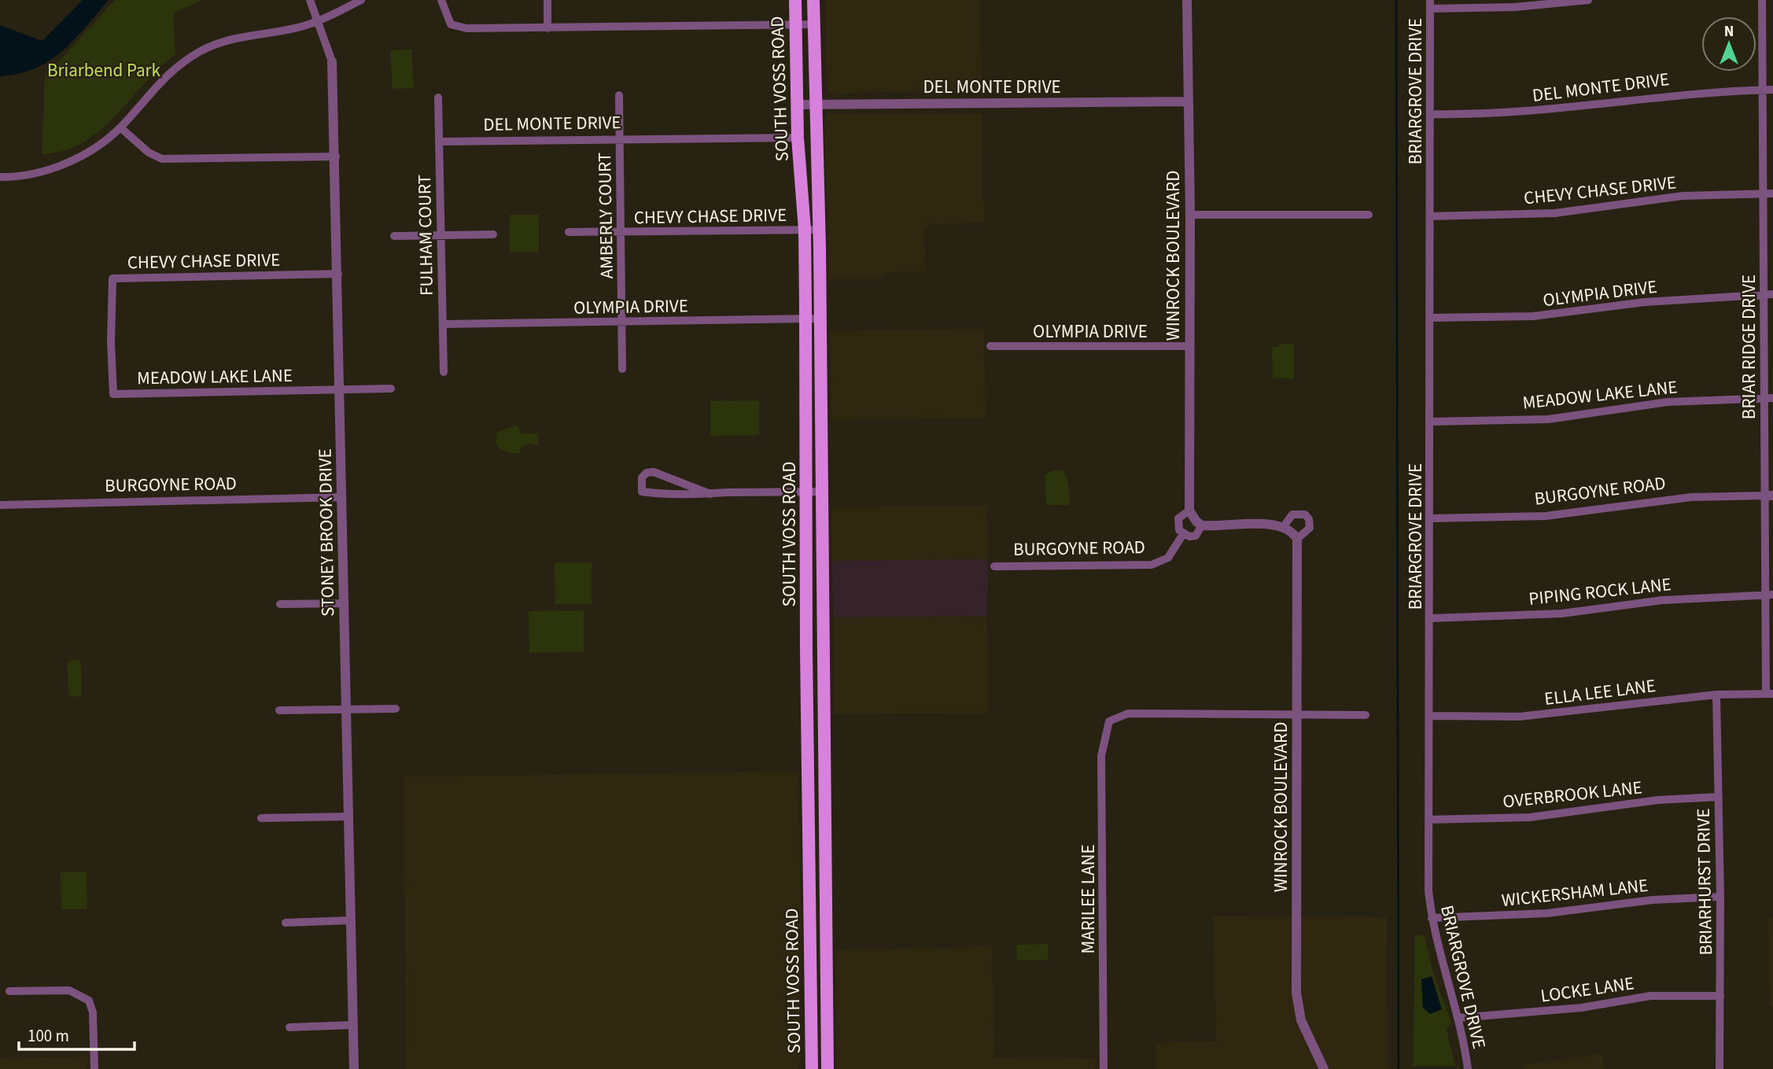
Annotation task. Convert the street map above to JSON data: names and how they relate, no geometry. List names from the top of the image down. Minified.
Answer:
{"streets":{"main road":["SOUTH VOSS ROAD"],"street":["DEL MONTE DRIVE","BRIARGROVE DRIVE","CHEVY CHASE DRIVE","AMBERLY COURT","FULHAM COURT","WINROCK BOULEVARD","OLYMPIA DRIVE","BRIAR RIDGE DRIVE","MEADOW LAKE LANE","BURGOYNE ROAD","STONEY BROOK DRIVE","PIPING ROCK LANE","ELLA LEE LANE","OVERBROOK LANE","BRIARHURST DRIVE","WICKERSHAM LANE","MARILEE LANE","LOCKE LANE"]},"crossings":[["DEL MONTE DRIVE","SOUTH VOSS ROAD"],["DEL MONTE DRIVE","BRIARGROVE DRIVE"],["DEL MONTE DRIVE","AMBERLY COURT"],["DEL MONTE DRIVE","FULHAM COURT"],["DEL MONTE DRIVE","WINROCK BOULEVARD"],["DEL MONTE DRIVE","BRIAR RIDGE DRIVE"],["SOUTH VOSS ROAD","CHEVY CHASE DRIVE"],["SOUTH VOSS ROAD","OLYMPIA DRIVE"],["BRIARGROVE DRIVE","CHEVY CHASE DRIVE"],["BRIARGROVE DRIVE","OLYMPIA DRIVE"],["BRIARGROVE DRIVE","MEADOW LAKE LANE"],["BRIARGROVE DRIVE","BURGOYNE ROAD"],["BRIARGROVE DRIVE","PIPING ROCK LANE"],["BRIARGROVE DRIVE","ELLA LEE LANE"],["BRIARGROVE DRIVE","OVERBROOK LANE"],["BRIARGROVE DRIVE","WICKERSHAM LANE"],["BRIARGROVE DRIVE","LOCKE LANE"],["CHEVY CHASE DRIVE","AMBERLY COURT"],["CHEVY CHASE DRIVE","BRIAR RIDGE DRIVE"],["CHEVY CHASE DRIVE","MEADOW LAKE LANE"],["CHEVY CHASE DRIVE","STONEY BROOK DRIVE"],["AMBERLY COURT","OLYMPIA DRIVE"],["FULHAM COURT","OLYMPIA DRIVE"],["WINROCK BOULEVARD","OLYMPIA DRIVE"],["WINROCK BOULEVARD","BURGOYNE ROAD"],["WINROCK BOULEVARD","MARILEE LANE"],["OLYMPIA DRIVE","BRIAR RIDGE DRIVE"],["BRIAR RIDGE DRIVE","MEADOW LAKE LANE"],["BRIAR RIDGE DRIVE","BURGOYNE ROAD"],["BRIAR RIDGE DRIVE","PIPING ROCK LANE"],["BRIAR RIDGE DRIVE","ELLA LEE LANE"],["MEADOW LAKE LANE","STONEY BROOK DRIVE"],["BURGOYNE ROAD","STONEY BROOK DRIVE"],["ELLA LEE LANE","BRIARHURST DRIVE"],["OVERBROOK LANE","BRIARHURST DRIVE"],["BRIARHURST DRIVE","WICKERSHAM LANE"],["BRIARHURST DRIVE","LOCKE LANE"]],"parks":["Briarbend Park"],"scale_bar":"100 m","north":"top"}
